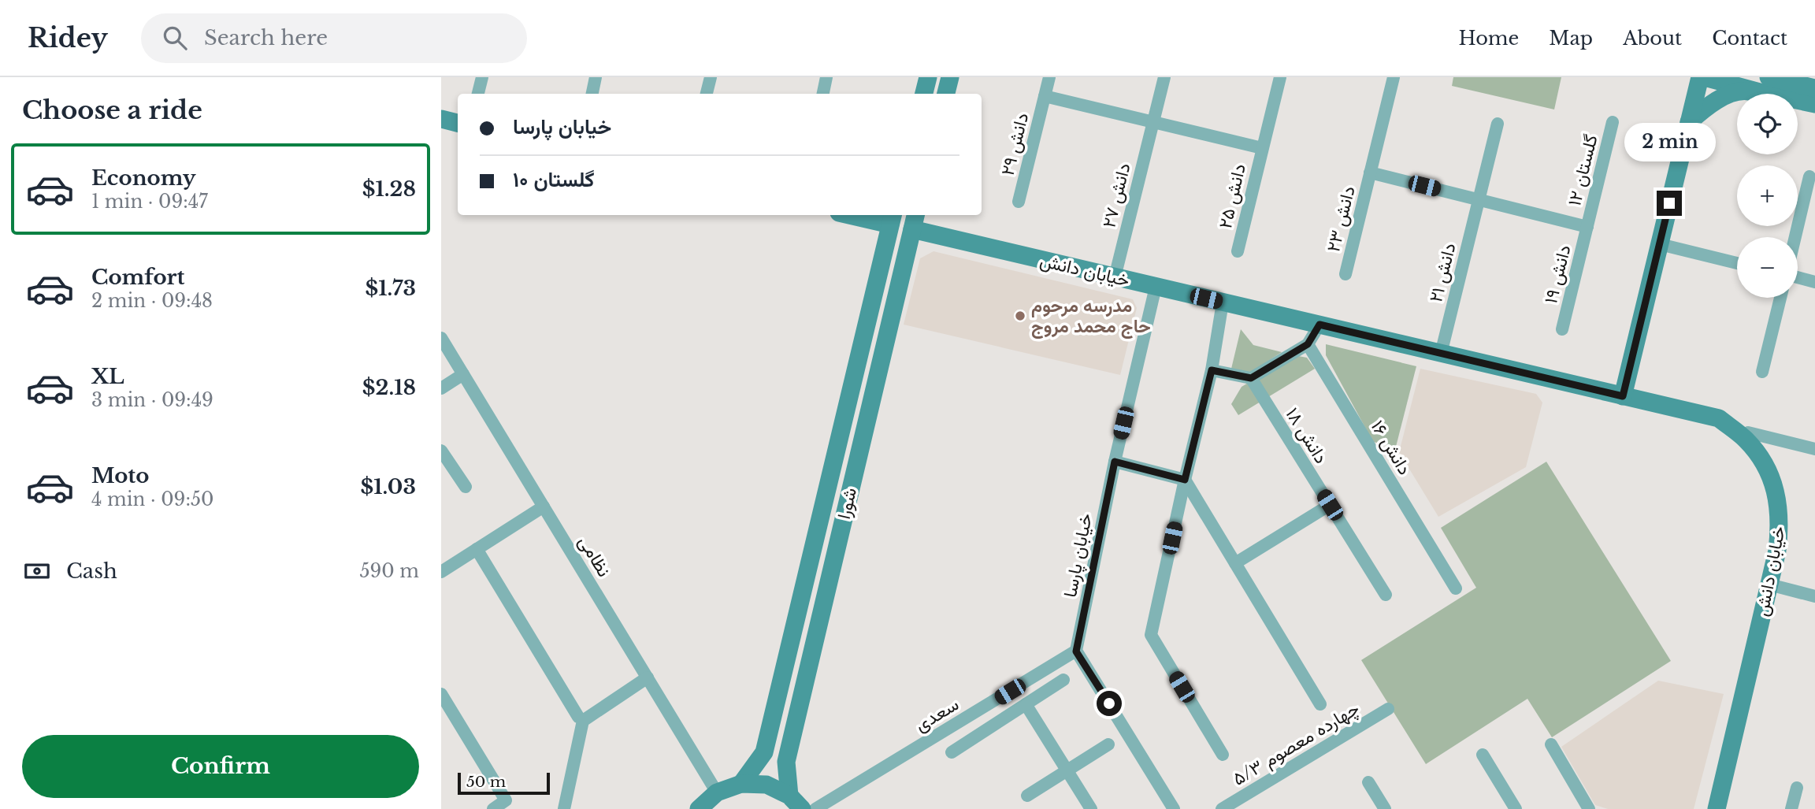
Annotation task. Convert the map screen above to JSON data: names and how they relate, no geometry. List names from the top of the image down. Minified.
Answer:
{"streets":{"street":["دانش ۲۹","گلستان ۱۲","دانش ۲۷","دانش ۲۵","دانش ۲۳","خیابان دانش","دانش ۲۱","دانش ۱۹","دانش ۱۸","دانش ۱۶","شورا","خیابان پارسا","نظامی","سعدی","چهارده معصوم ۵/۳"]},"crossings":[["گلستان ۱۲","دانش ۱۹"],["دانش ۲۷","خیابان دانش"],["خیابان دانش","دانش ۲۱"],["خیابان دانش","شورا"],["خیابان دانش","خیابان پارسا"],["خیابان پارسا","سعدی"]],"places":["مدرسه مرحوم حاج محمد مروج"],"scale_bar":"50 m","page":{"header":"Ridey","search":"Search here","nav":["Home","Map","About","Contact"],"heading":"Choose a ride","map_buttons":["+","−"],"banner":["خیابان پارسا","گلستان ۱۰"],"bubble":"2 min","list":[{"name":"Economy","note":"1 min · 09:47","value":"$1.28"},{"name":"Comfort","note":"2 min · 09:48","value":"$1.73"},{"name":"XL","note":"3 min · 09:49","value":"$2.18"},{"name":"Moto","note":"4 min · 09:50","value":"$1.03"}],"pay":["Cash","590 m"],"buttons":"Confirm","scale":"50 m"}}
